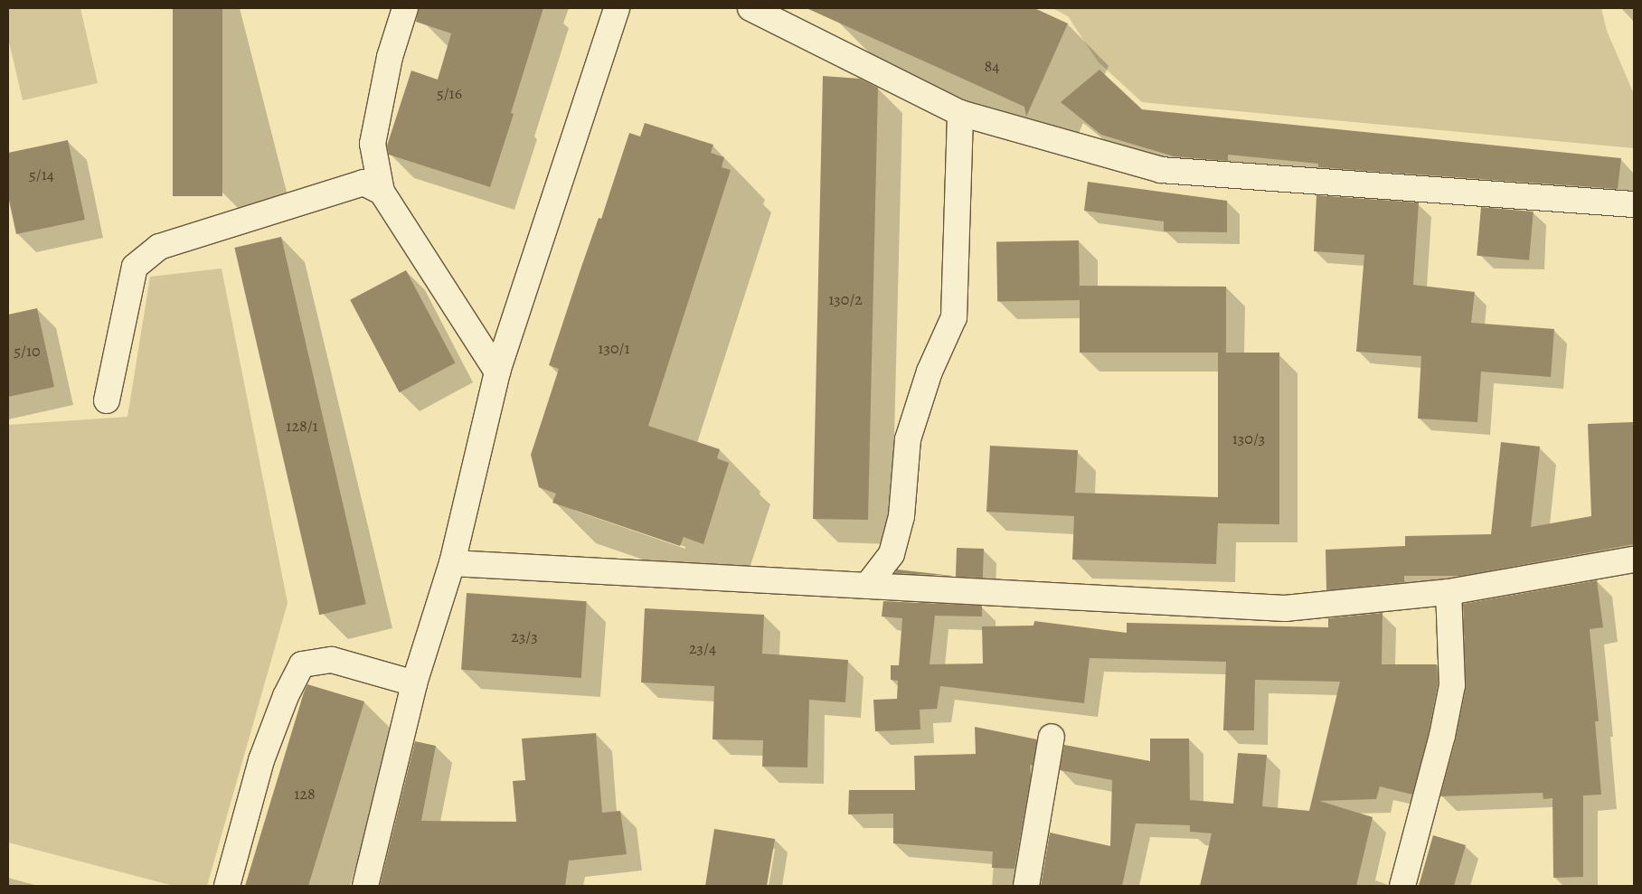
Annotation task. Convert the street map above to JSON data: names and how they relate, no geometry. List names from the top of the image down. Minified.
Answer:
{"house_numbers":["84","5/16","5/14","130/2","130/1","5/10","128/1","130/3","23/3","23/4","128"]}
